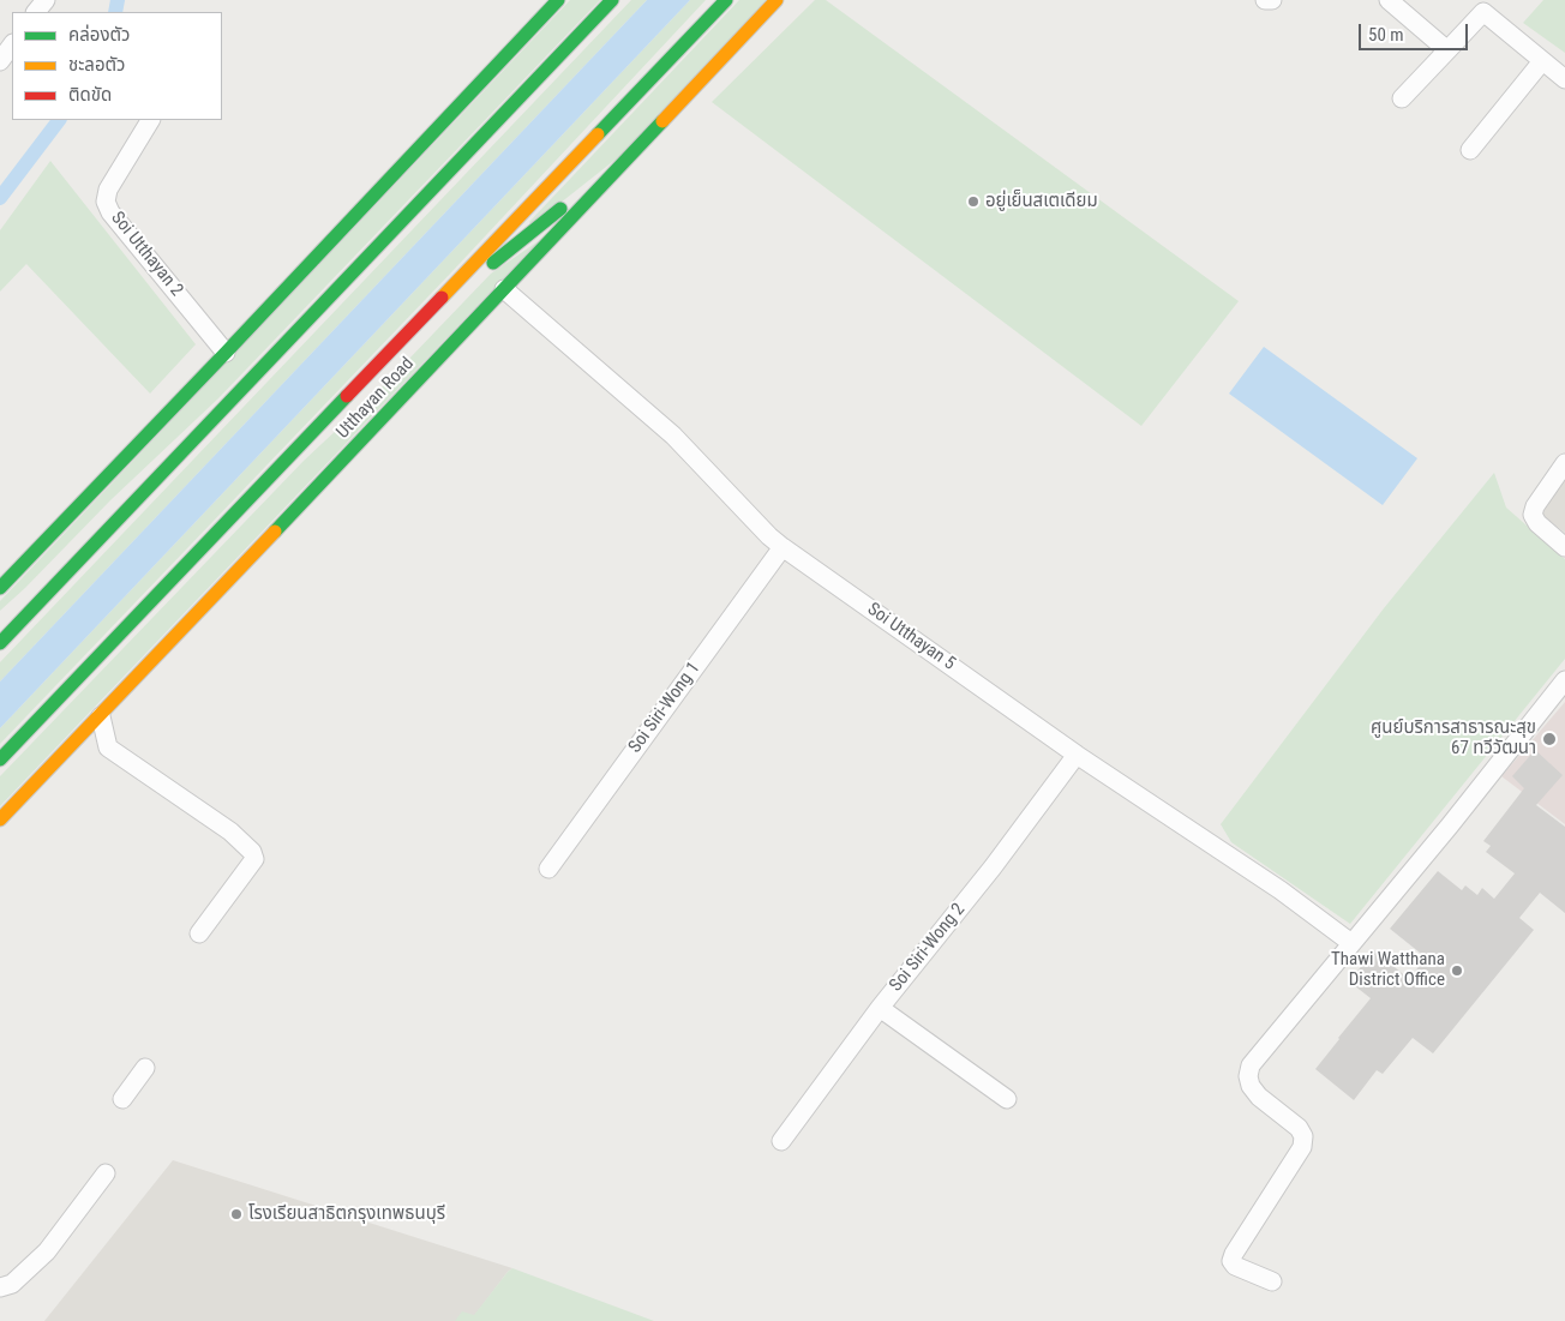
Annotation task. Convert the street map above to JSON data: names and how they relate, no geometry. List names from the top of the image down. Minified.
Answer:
{"streets":{"main road":["Utthayan Road"],"street":["Soi Utthayan 2","Soi Utthayan 5","Soi Siri-Wong 1","Soi Siri-Wong 2"]},"crossings":[["Utthayan Road","Soi Utthayan 5"],["Soi Utthayan 5","Soi Siri-Wong 1"],["Soi Utthayan 5","Soi Siri-Wong 2"]],"places":["อยู่เย็นสเตเดียม","ศูนย์บริการสาธารณะสุข 67 ทวีวัฒนา","Thawi Watthana District Office","โรงเรียนสาธิตกรุงเทพธนบุรี"],"legend":["คล่องตัว","ชะลอตัว","ติดขัด"],"scale_bar":"50 m"}
